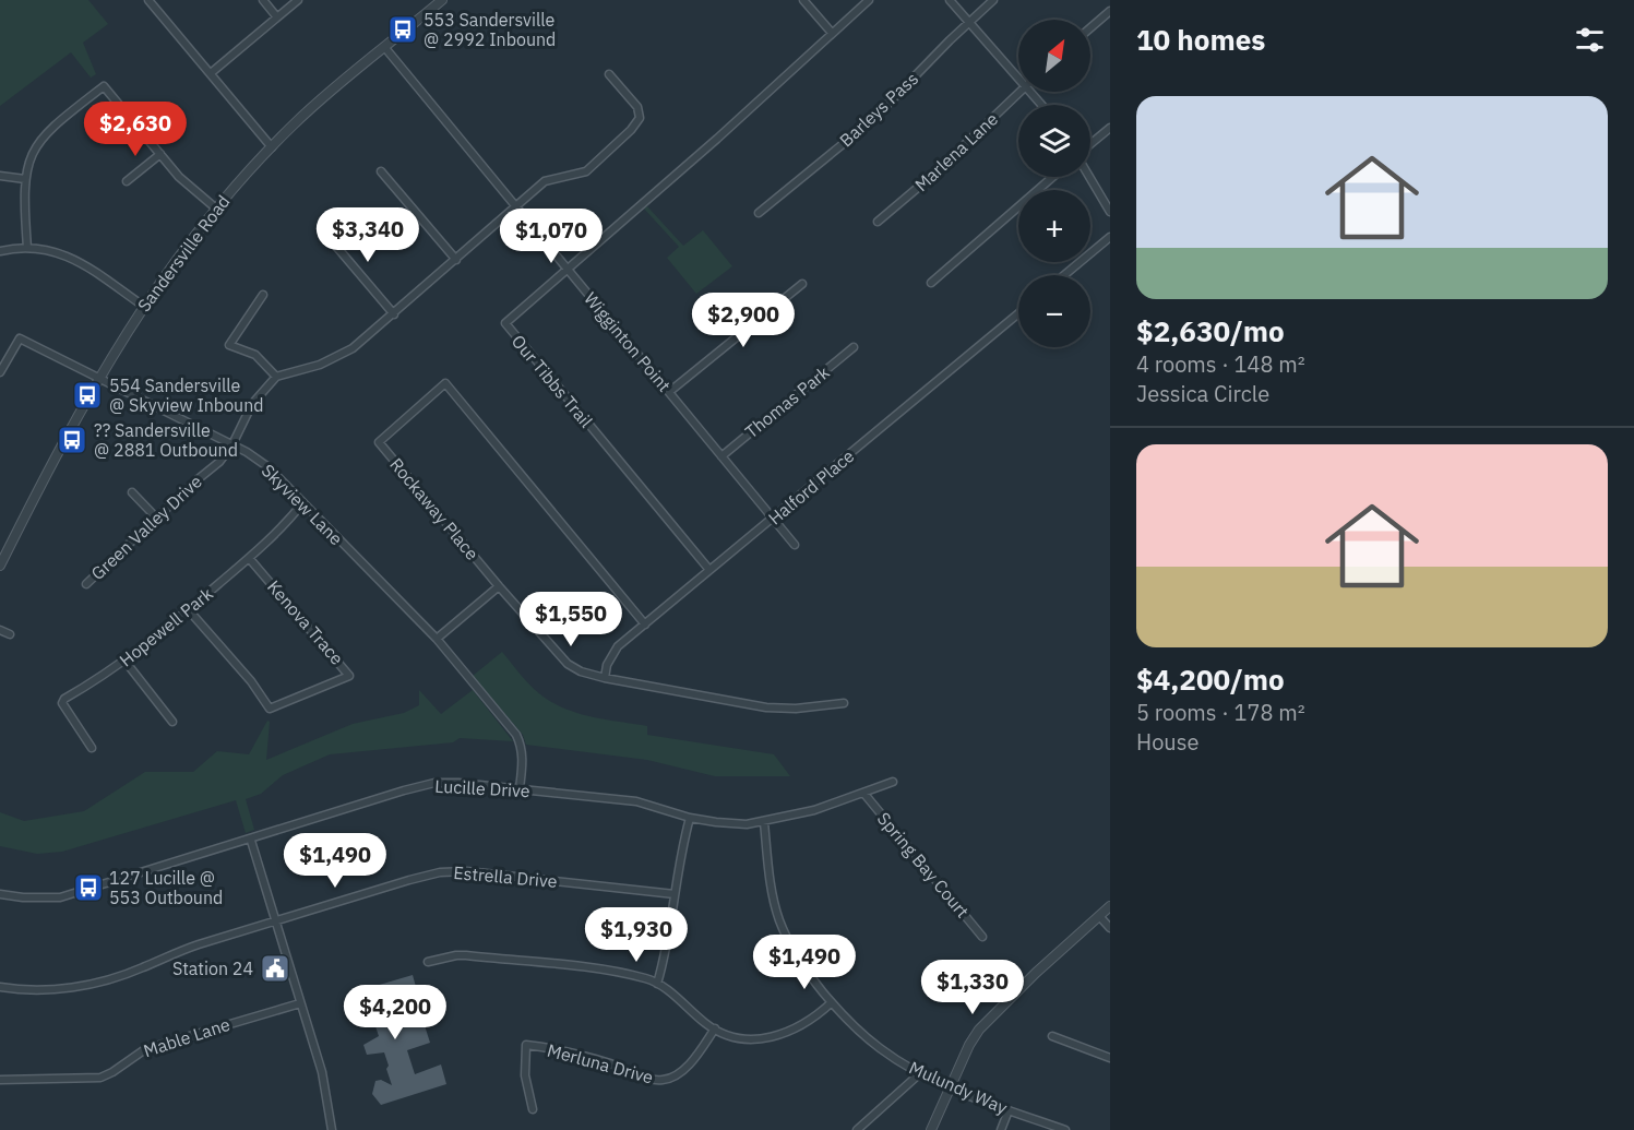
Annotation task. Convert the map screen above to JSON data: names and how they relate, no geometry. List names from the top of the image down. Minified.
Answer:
{"streets":{"street":["Barleys Pass","Marlena Lane","Sandersville Road","Wigginton Point","Our Tibbs Trail","Thomas Park","Halford Place","Skyview Lane","Rockaway Place","Green Valley Drive","Kenova Trace","Hopewell Park","Lucille Drive","Spring Bay Court","Estrella Drive","Mable Lane","Merluna Drive","Mulundy Way"]},"crossings":[["Sandersville Road","Wigginton Point"],["Sandersville Road","Skyview Lane"],["Wigginton Point","Our Tibbs Trail"],["Wigginton Point","Thomas Park"],["Wigginton Point","Halford Place"],["Our Tibbs Trail","Halford Place"],["Halford Place","Rockaway Place"],["Skyview Lane","Green Valley Drive"],["Skyview Lane","Hopewell Park"],["Skyview Lane","Lucille Drive"],["Kenova Trace","Hopewell Park"],["Lucille Drive","Spring Bay Court"],["Lucille Drive","Mulundy Way"]],"places":{"bus stop":["553 Sandersville @ 2992 Inbound","554 Sandersville @ Skyview Inbound","?? Sandersville @ 2881 Outbound","127 Lucille @ 553 Outbound"],"public building":["Station 24"]},"north":"top right","page":{"heading":"10 homes","map_buttons":["+","−"],"list":[{"name":"$2,630/mo","note":"4 rooms · 148 m² · Jessica Circle"},{"name":"$4,200/mo","note":"5 rooms · 178 m² · House"}],"price":["$2,630","$3,340","$1,070","$2,900","$1,550","$1,490","$1,930","$1,490","$1,330","$4,200"]}}
